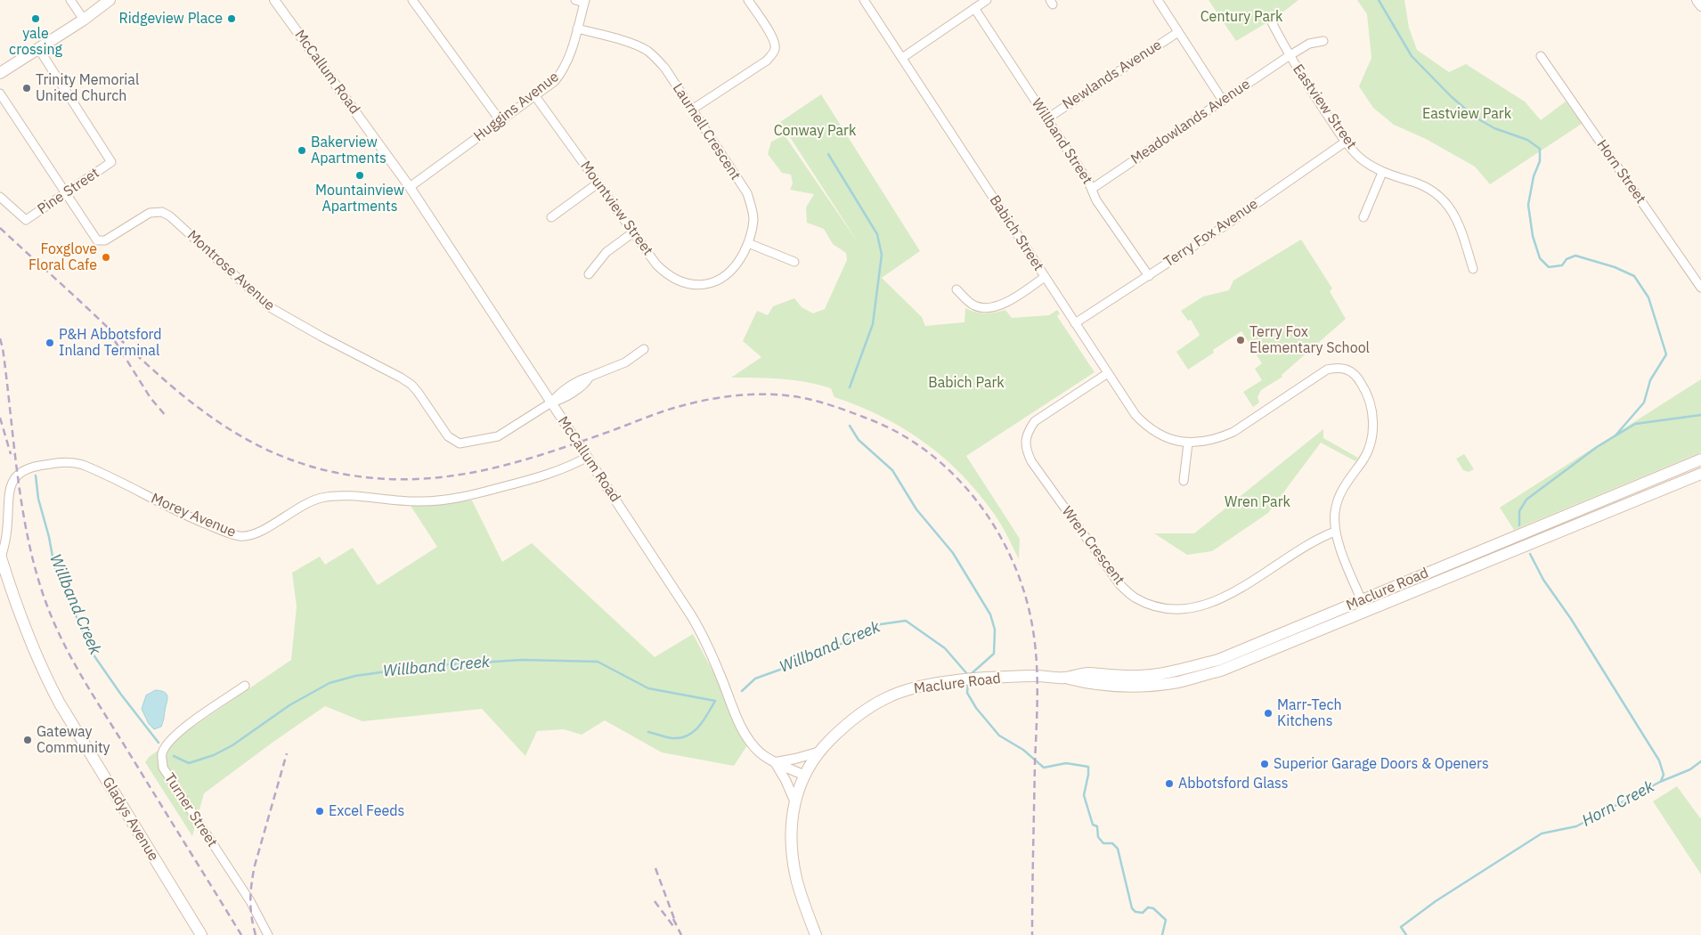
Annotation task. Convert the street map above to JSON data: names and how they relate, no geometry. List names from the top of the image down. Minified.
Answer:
{"streets":{"main road":["Maclure Road","Gladys Avenue"],"street":["McCallum Road","Newlands Avenue","Huggins Avenue","Eastview Street","Meadowlands Avenue","Laurnell Crescent","Willband Street","Horn Street","Pine Street","Mountview Street","Babich Street","Terry Fox Avenue","Montrose Avenue","Morey Avenue","Wren Crescent","Turner Street"]},"crossings":[["McCallum Road","Huggins Avenue"],["McCallum Road","Montrose Avenue"],["McCallum Road","Morey Avenue"],["McCallum Road","Maclure Road"],["Newlands Avenue","Willband Street"],["Huggins Avenue","Laurnell Crescent"],["Huggins Avenue","Mountview Street"],["Eastview Street","Meadowlands Avenue"],["Eastview Street","Terry Fox Avenue"],["Meadowlands Avenue","Willband Street"],["Laurnell Crescent","Mountview Street"],["Willband Street","Terry Fox Avenue"],["Pine Street","Montrose Avenue"],["Babich Street","Terry Fox Avenue"],["Babich Street","Wren Crescent"],["Babich Street","Maclure Road"],["Morey Avenue","Gladys Avenue"]],"water":["Willband Creek","Horn Creek"],"parks":["Century Park","Eastview Park","Conway Park","Babich Park","Wren Park"],"places":["yale crossing","Ridgeview Place","Trinity Memorial United Church","Bakerview Apartments","Mountainview Apartments","Foxglove Floral Cafe","Terry Fox Elementary School","P&H Abbotsford Inland Terminal","Marr-Tech Kitchens","Gateway Community","Superior Garage Doors & Openers","Abbotsford Glass","Excel Feeds"]}
